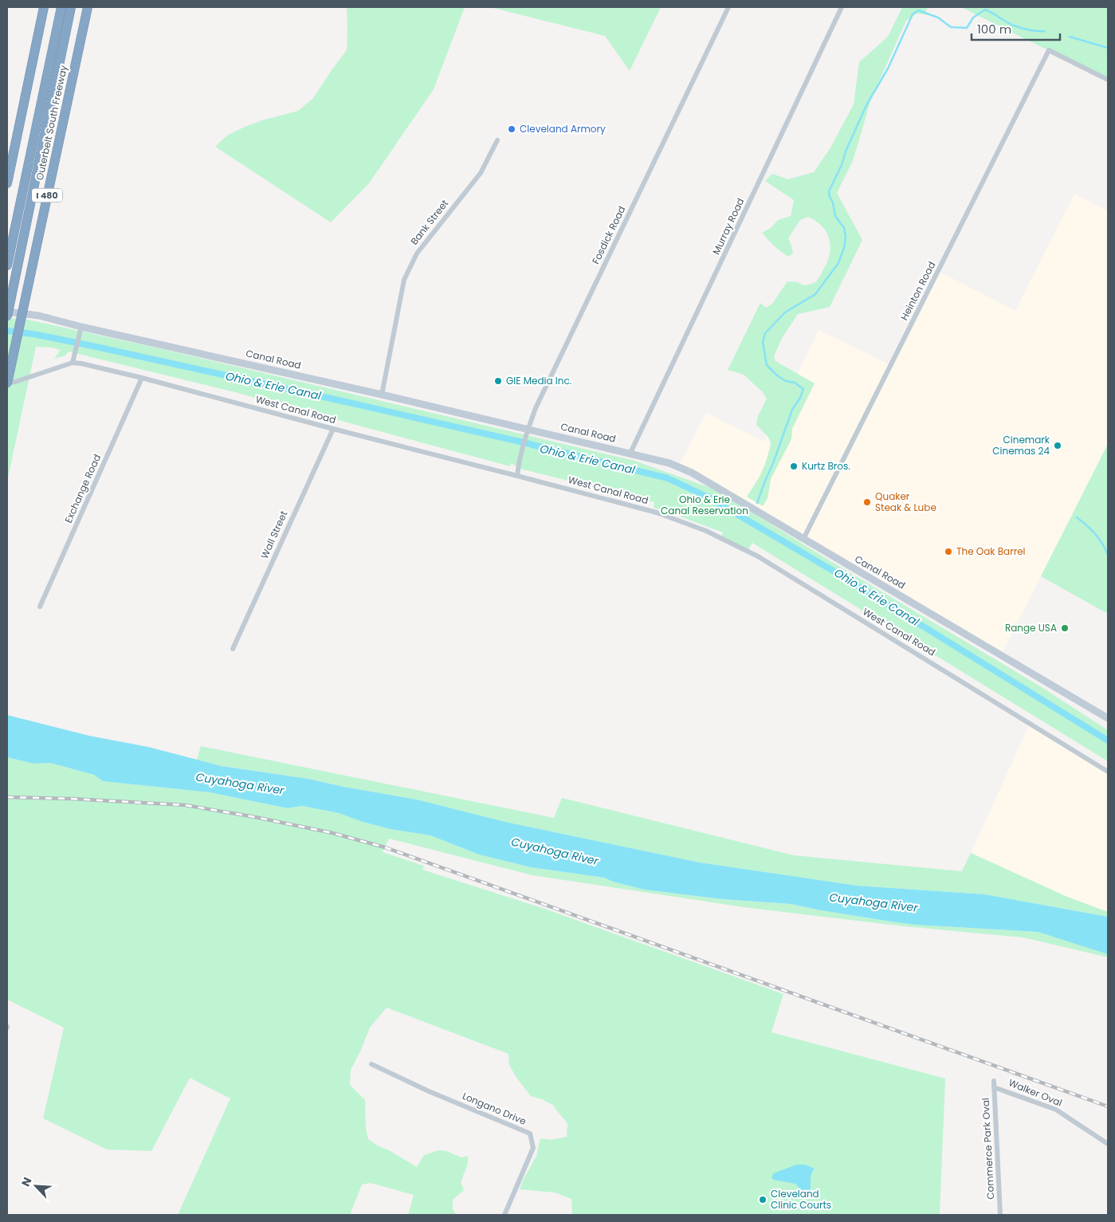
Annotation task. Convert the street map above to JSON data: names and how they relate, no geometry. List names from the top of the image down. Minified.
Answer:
{"streets":{"highway":["Outerbelt South Freeway","I 480"],"main road":["Canal Road"],"street":["Bank Street","Murray Road","Fosdick Road","Heinton Road","West Canal Road","Exchange Road","Wall Street","Walker Oval","Longano Drive","Commerce Park Oval"]},"crossings":[["Outerbelt South Freeway","West Canal Road"],["Bank Street","Canal Road"],["Murray Road","Canal Road"],["Fosdick Road","Canal Road"],["Fosdick Road","West Canal Road"],["Heinton Road","Canal Road"],["West Canal Road","Exchange Road"],["West Canal Road","Wall Street"],["Walker Oval","Commerce Park Oval"]],"water":["Ohio & Erie Canal","Cuyahoga River"],"parks":["Ohio & Erie Canal Reservation"],"places":["Cleveland Armory","GIE Media Inc.","Cinemark Cinemas 24","Kurtz Bros.","Quaker Steak & Lube","The Oak Barrel","Range USA","Cleveland Clinic Courts"],"scale_bar":"100 m","north":"top left"}
